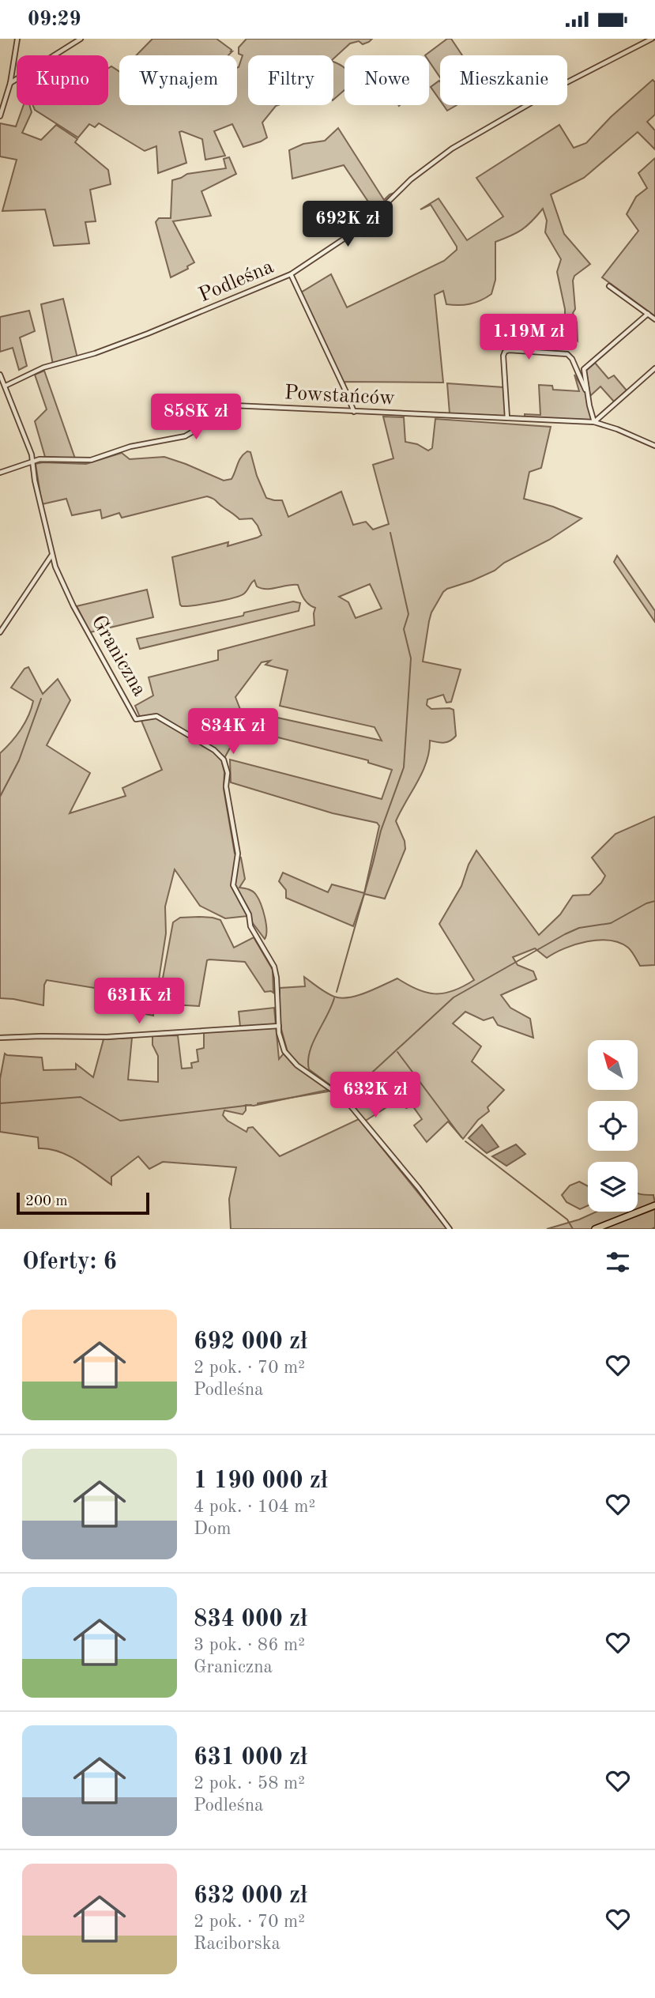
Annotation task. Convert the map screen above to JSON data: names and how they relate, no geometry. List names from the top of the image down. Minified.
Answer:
{"streets":{"street":["Podleśna","Powstańców","Graniczna"]},"crossings":[["Podleśna","Graniczna"],["Powstańców","Graniczna"]],"scale_bar":"200 m","north":"top left","page":{"status":"09:29","chip":["Kupno","Wynajem","Filtry","Nowe","Mieszkanie"],"price":["692K zł","1.19M zł","858K zł","834K zł","631K zł","632K zł"],"scale":"200 m","heading":"Oferty: 6","list":[{"name":"692 000 zł","note":"2 pok. · 70 m² · Podleśna"},{"name":"1 190 000 zł","note":"4 pok. · 104 m² · Dom"},{"name":"834 000 zł","note":"3 pok. · 86 m² · Graniczna"},{"name":"631 000 zł","note":"2 pok. · 58 m² · Podleśna"},{"name":"632 000 zł","note":"2 pok. · 70 m² · Raciborska"}]}}
